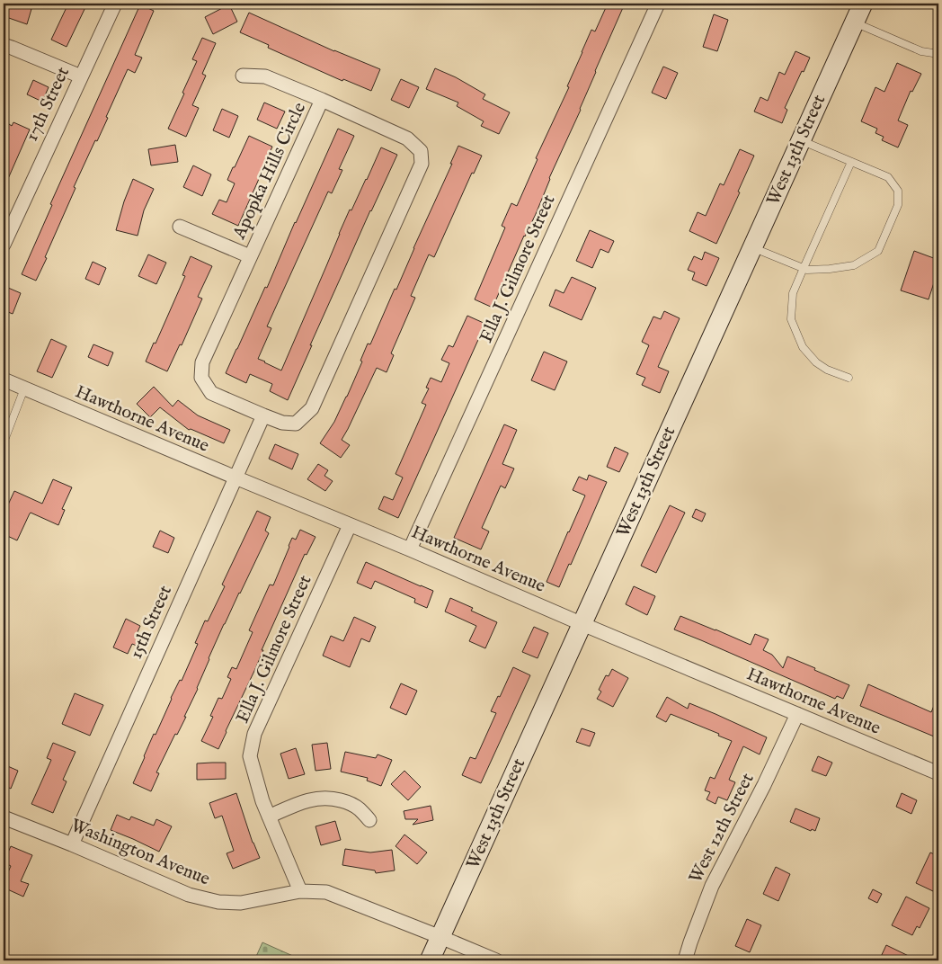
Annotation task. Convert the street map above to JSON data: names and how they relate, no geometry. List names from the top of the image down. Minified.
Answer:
{"streets":{"street":["17th Street","West 13th Street","Apopka Hills Circle","Ella J. Gilmore Street","Hawthorne Avenue","15th Street","West 12th Street","Washington Avenue"]},"crossings":[["West 13th Street","Hawthorne Avenue"],["West 13th Street","Washington Avenue"],["Apopka Hills Circle","15th Street"],["Ella J. Gilmore Street","Hawthorne Avenue"],["Ella J. Gilmore Street","Washington Avenue"],["Hawthorne Avenue","15th Street"],["Hawthorne Avenue","West 12th Street"],["15th Street","Washington Avenue"]]}
